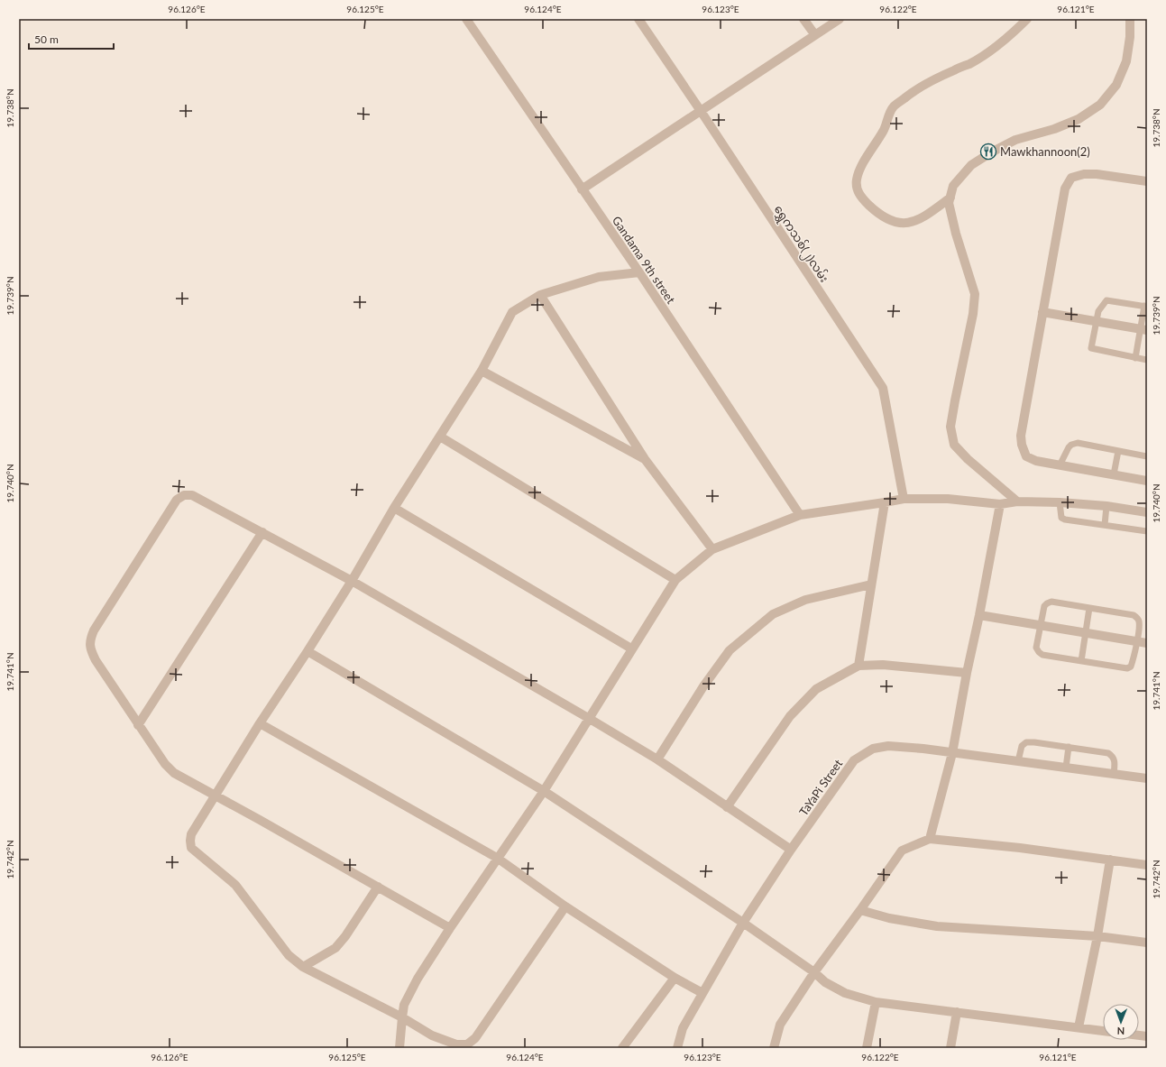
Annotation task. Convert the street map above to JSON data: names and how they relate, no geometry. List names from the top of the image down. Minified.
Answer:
{"streets":{"street":["ရွှေကသစ်(၂)လမ်း","Gandama 9th street","TaYaPi Street"]},"places":{"restaurant":["Mawkhannoon(2)"]},"scale_bar":"50 m","north":"bottom","coordinates":["96.126°E","96.125°E","96.124°E","96.123°E","96.122°E","96.121°E","19.738°N","19.739°N","19.740°N","19.741°N","19.742°N"]}
